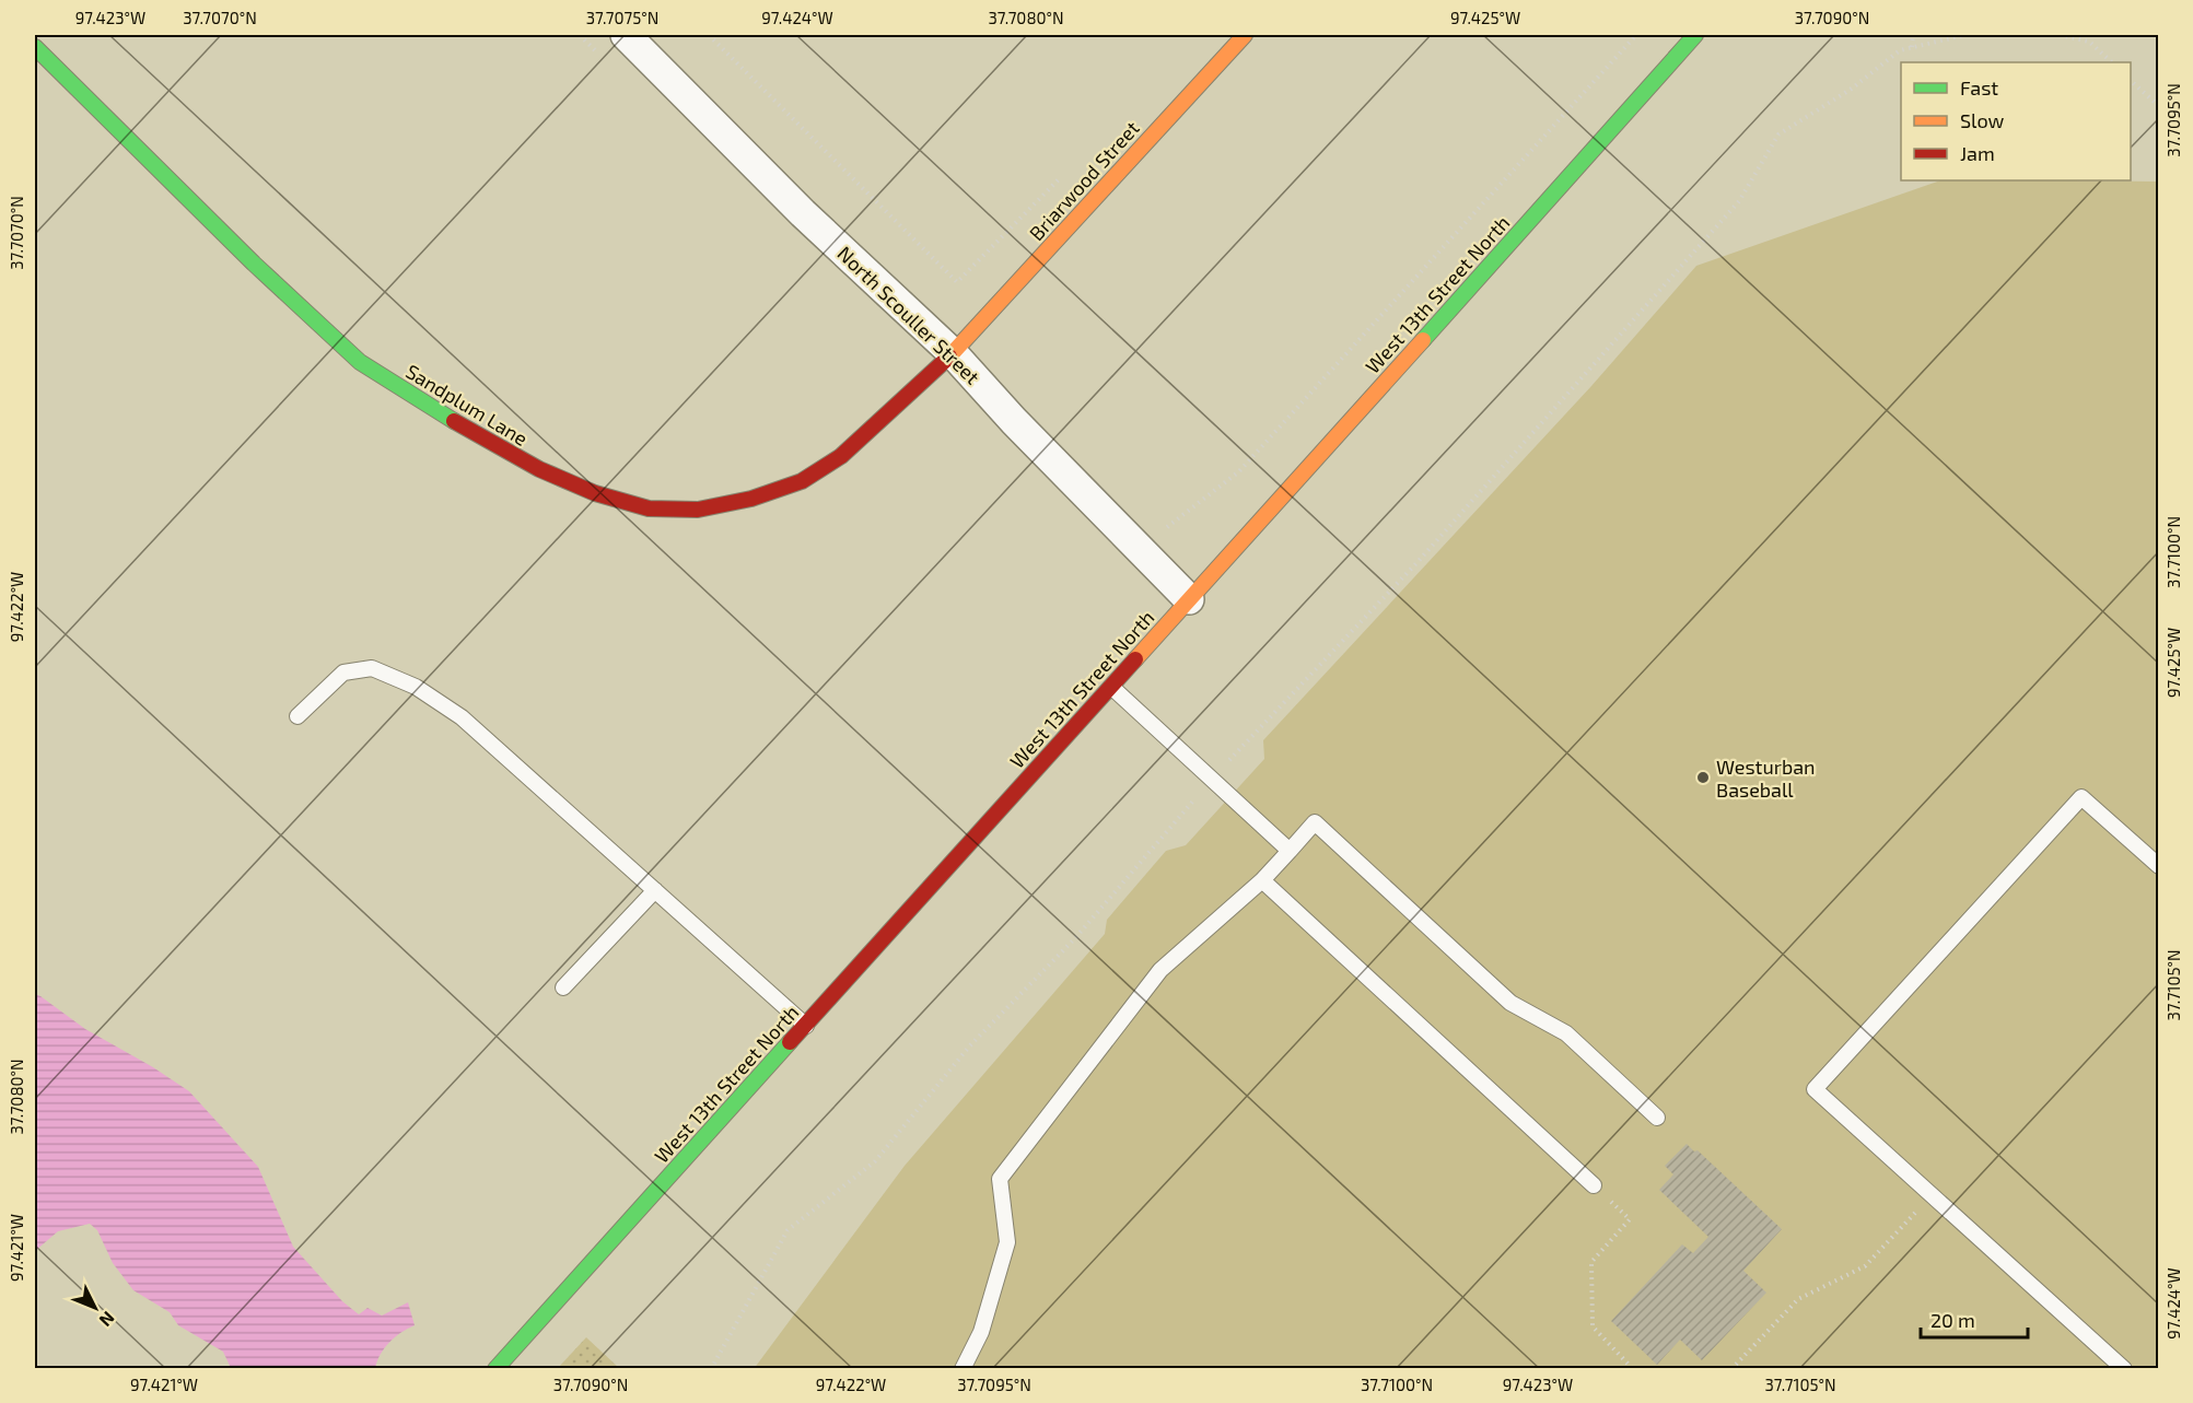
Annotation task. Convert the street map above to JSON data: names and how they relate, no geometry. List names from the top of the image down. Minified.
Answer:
{"streets":{"street":["Briarwood Street","West 13th Street North","North Scouller Street","Sandplum Lane"]},"crossings":[["Briarwood Street","North Scouller Street"],["Briarwood Street","Sandplum Lane"],["West 13th Street North","North Scouller Street"],["North Scouller Street","Sandplum Lane"]],"places":["Westurban Baseball"],"legend":["Fast","Slow","Jam"],"scale_bar":"20 m","north":"bottom right","coordinates":["97.423°W","37.7070°N","37.7075°N","97.424°W","37.7080°N","97.425°W","37.7090°N","37.7095°N","37.7100°N","97.422°W","37.7105°N","97.421°W"]}
